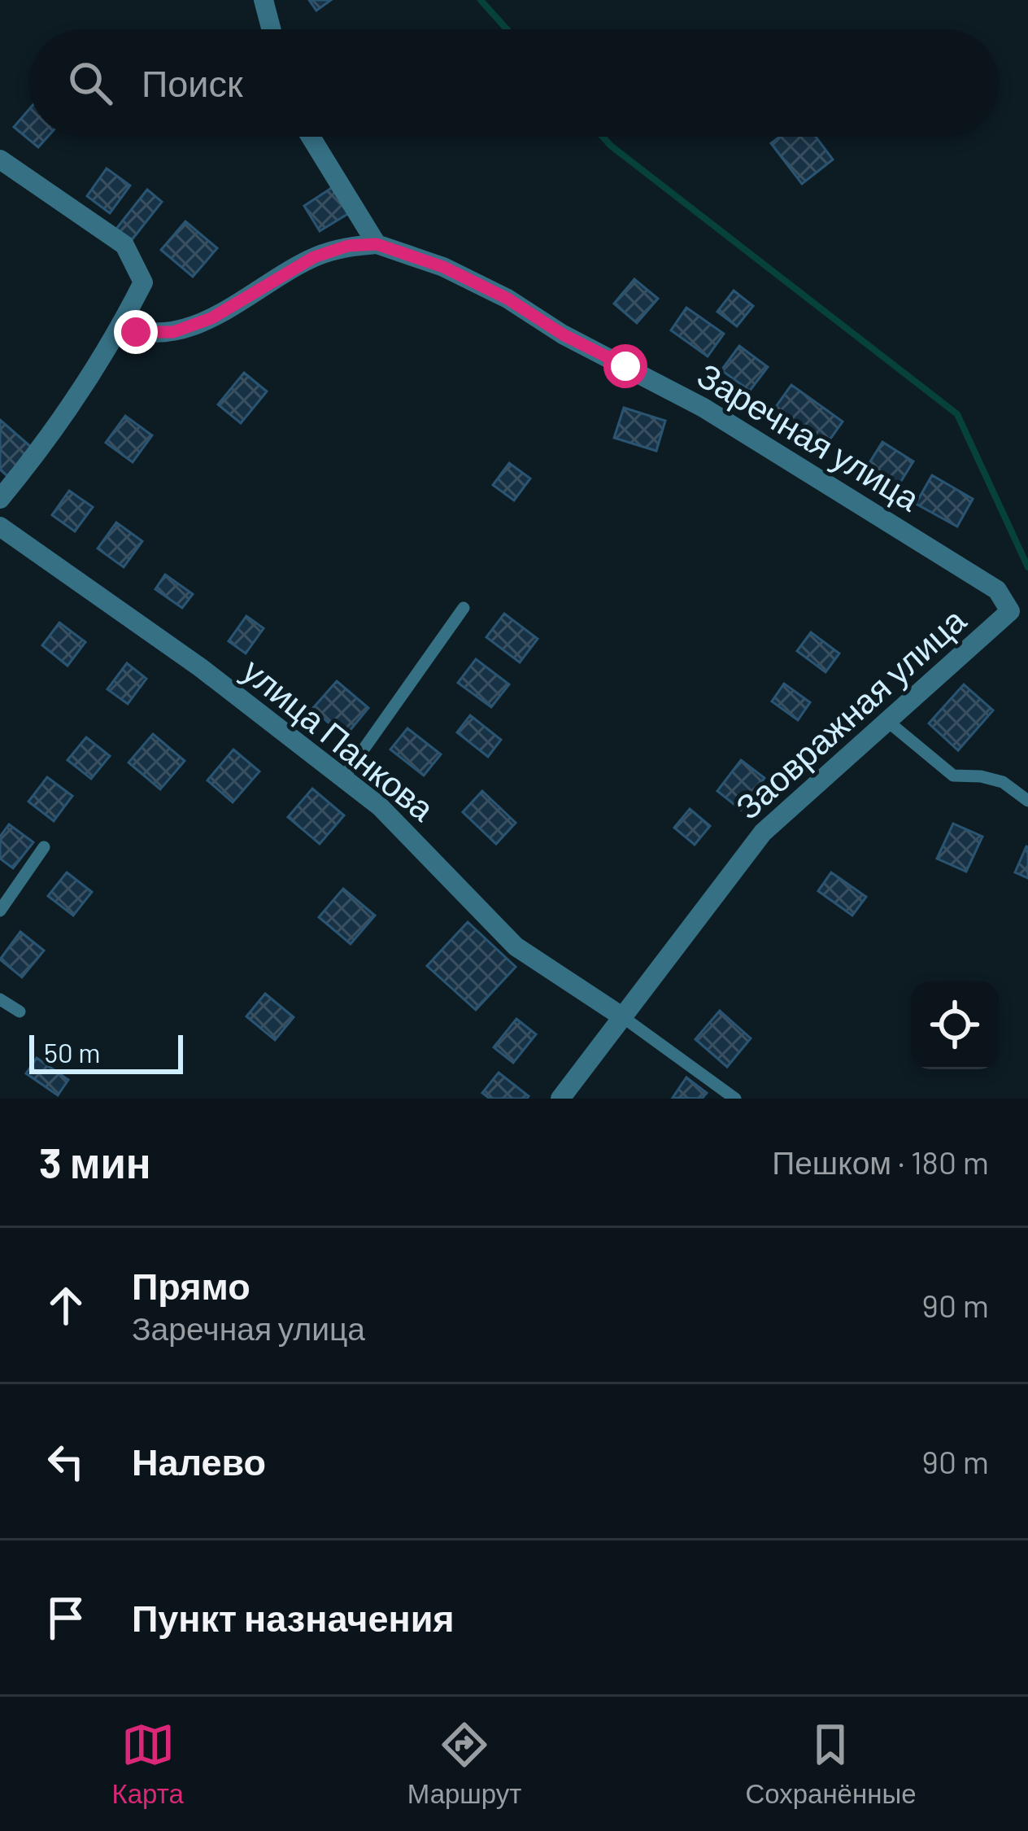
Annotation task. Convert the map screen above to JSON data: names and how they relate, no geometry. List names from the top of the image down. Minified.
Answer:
{"streets":{"street":["Заречная улица","Заовражная улица","улица Панкова"]},"crossings":[["Заречная улица","Заовражная улица"],["Заовражная улица","улица Панкова"]],"scale_bar":"50 m","page":{"search":"Поиск","scale":"50 m","heading":["3 мин","Пешком · 180 m"],"list":[["Прямо","Заречная улица","90 m"],["Налево","90 m"],"Пункт назначения"],"nav":["Карта","Маршрут","Сохранённые"]}}
